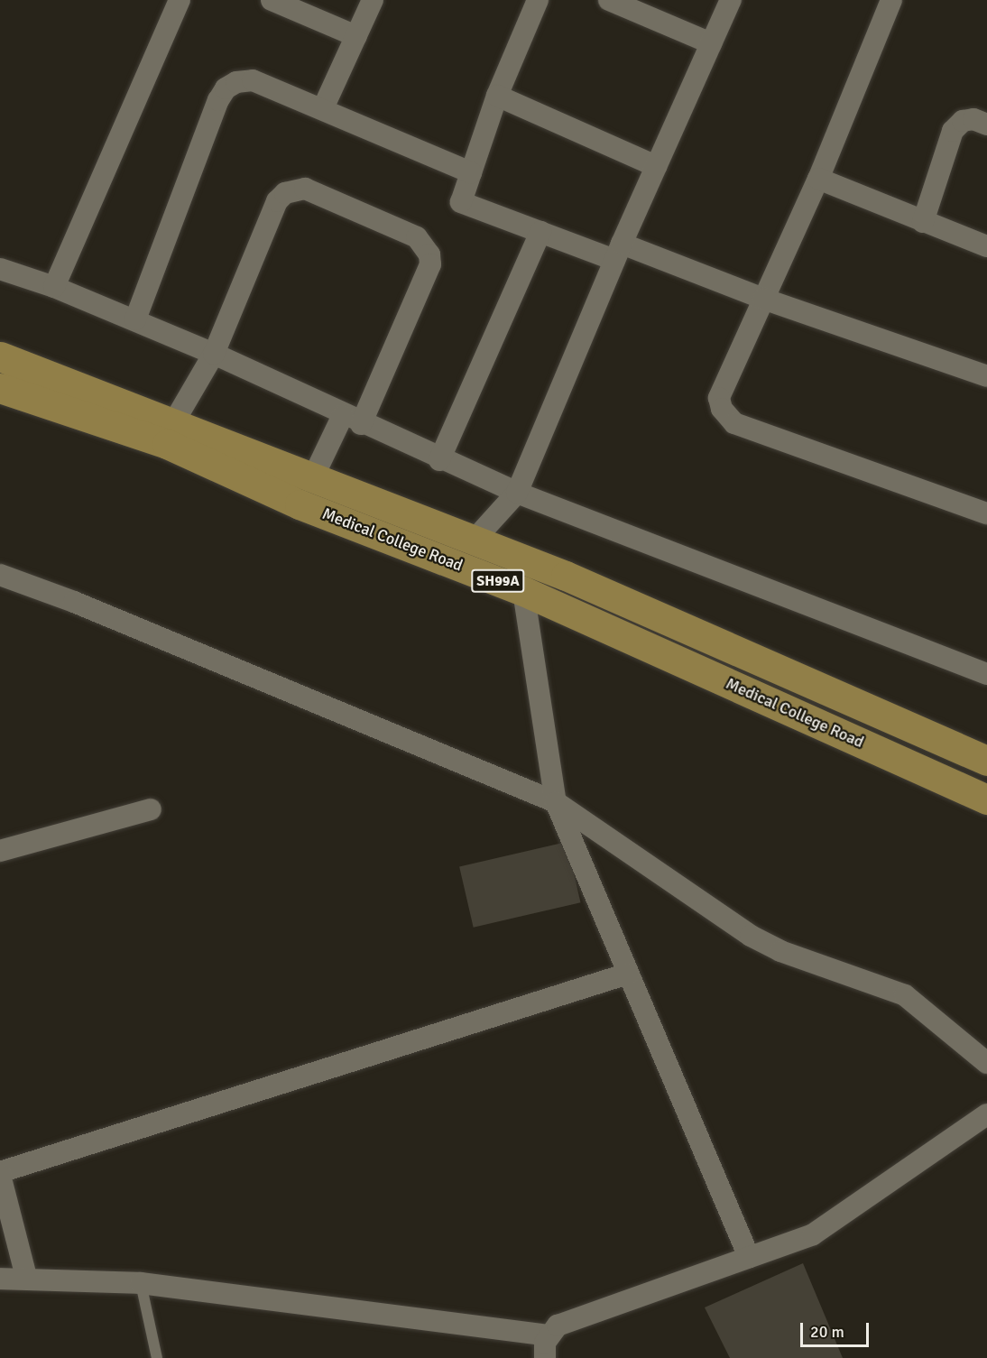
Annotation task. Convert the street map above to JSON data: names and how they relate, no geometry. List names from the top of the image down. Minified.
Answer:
{"streets":{"main road":["Medical College Road","SH99A"]},"scale_bar":"20 m"}
